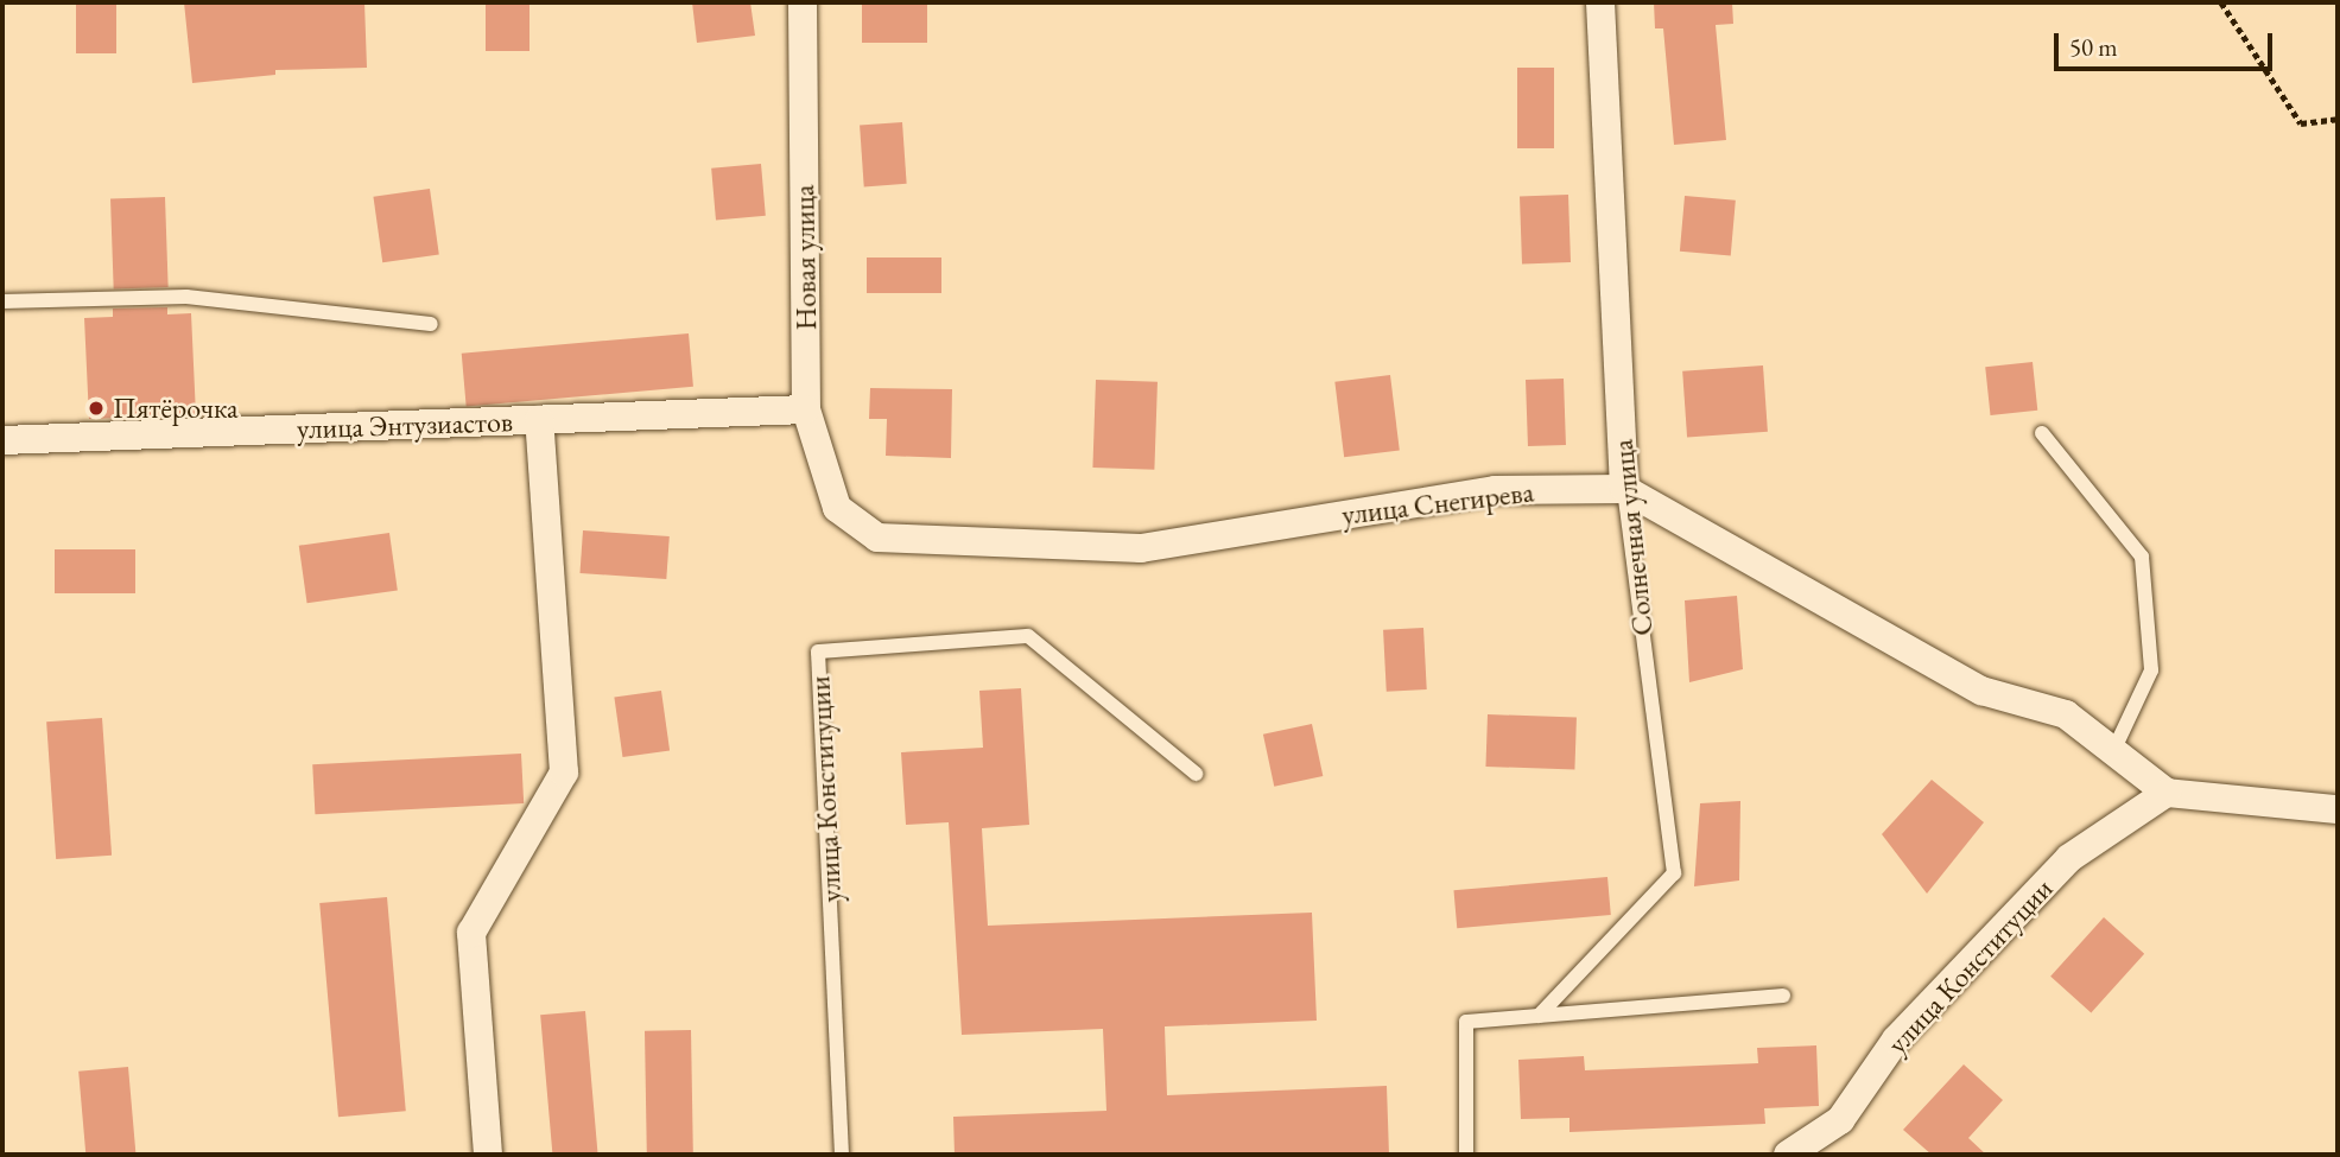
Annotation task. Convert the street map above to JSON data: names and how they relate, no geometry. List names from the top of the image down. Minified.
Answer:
{"streets":{"street":["Новая улица","улица Энтузиастов","улица Снегирева","Солнечная улица","улица Конституции"]},"crossings":[["Новая улица","улица Энтузиастов"],["Новая улица","улица Снегирева"],["улица Снегирева","Солнечная улица"],["улица Снегирева","улица Конституции"]],"places":["Пятёрочка"],"scale_bar":"50 m"}
